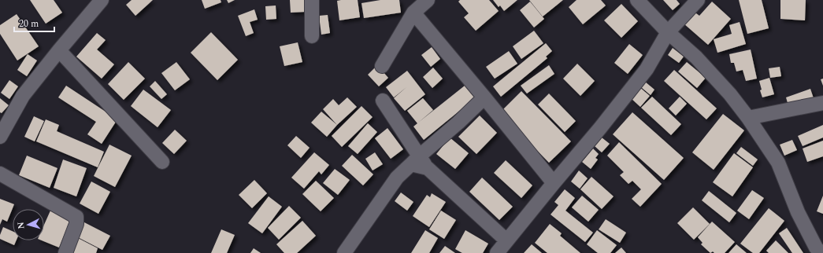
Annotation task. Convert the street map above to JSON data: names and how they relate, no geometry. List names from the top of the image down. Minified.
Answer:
{"scale_bar":"20 m","north":"left"}
